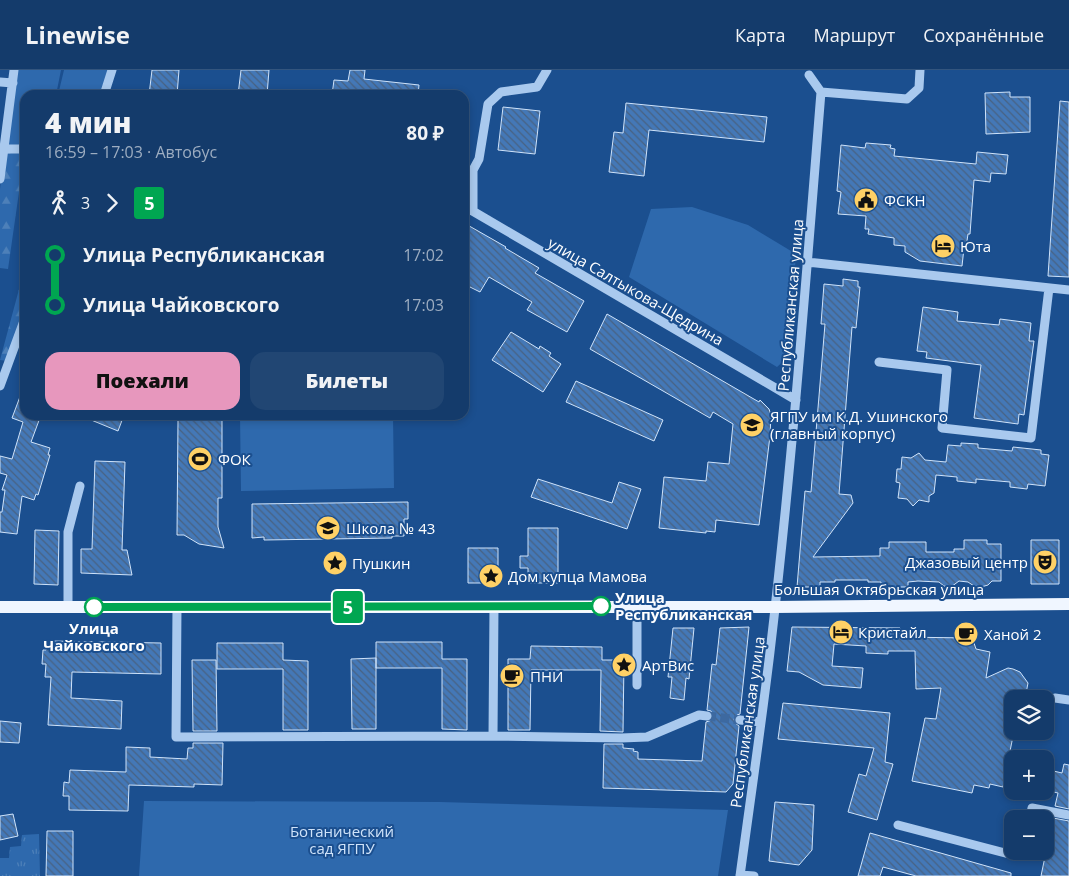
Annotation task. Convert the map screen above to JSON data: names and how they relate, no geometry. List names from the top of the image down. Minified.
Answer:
{"streets":{"main road":["Большая Октябрьская улица"],"street":["улица Салтыкова-Щедрина","Республиканская улица"]},"crossings":[["улица Салтыкова-Щедрина","Республиканская улица"],["Республиканская улица","Большая Октябрьская улица"]],"parks":["Ботанический сад ЯГПУ"],"places":{"public building":["ФСКН"],"hotel":["Юта","Кристайл"],"school or university":["ЯГПУ им К.Д. Ушинского (главный корпус)","Школа № 43"],"sports":["ФОК"],"theatre":["Джазовый центр"],"place":["Пушкин","Дом купца Мамова","АртВис"],"other":["Улица Республиканская","Улица Чайковского"],"cafe":["Ханой 2","ПНИ"]},"lines":["bus line 5"],"page":{"header":"Linewise","nav":["Карта","Маршрут","Сохранённые"],"on_map":"5","heading":["4 мин","16:59 – 17:03 · Автобус","80 ₽"],"legs":["3","5"],"list":[{"name":"Улица Республиканская","value":"17:02"},{"name":"Улица Чайковского","value":"17:03"}],"buttons":["Поехали","Билеты"],"map_buttons":["+","−"]}}
